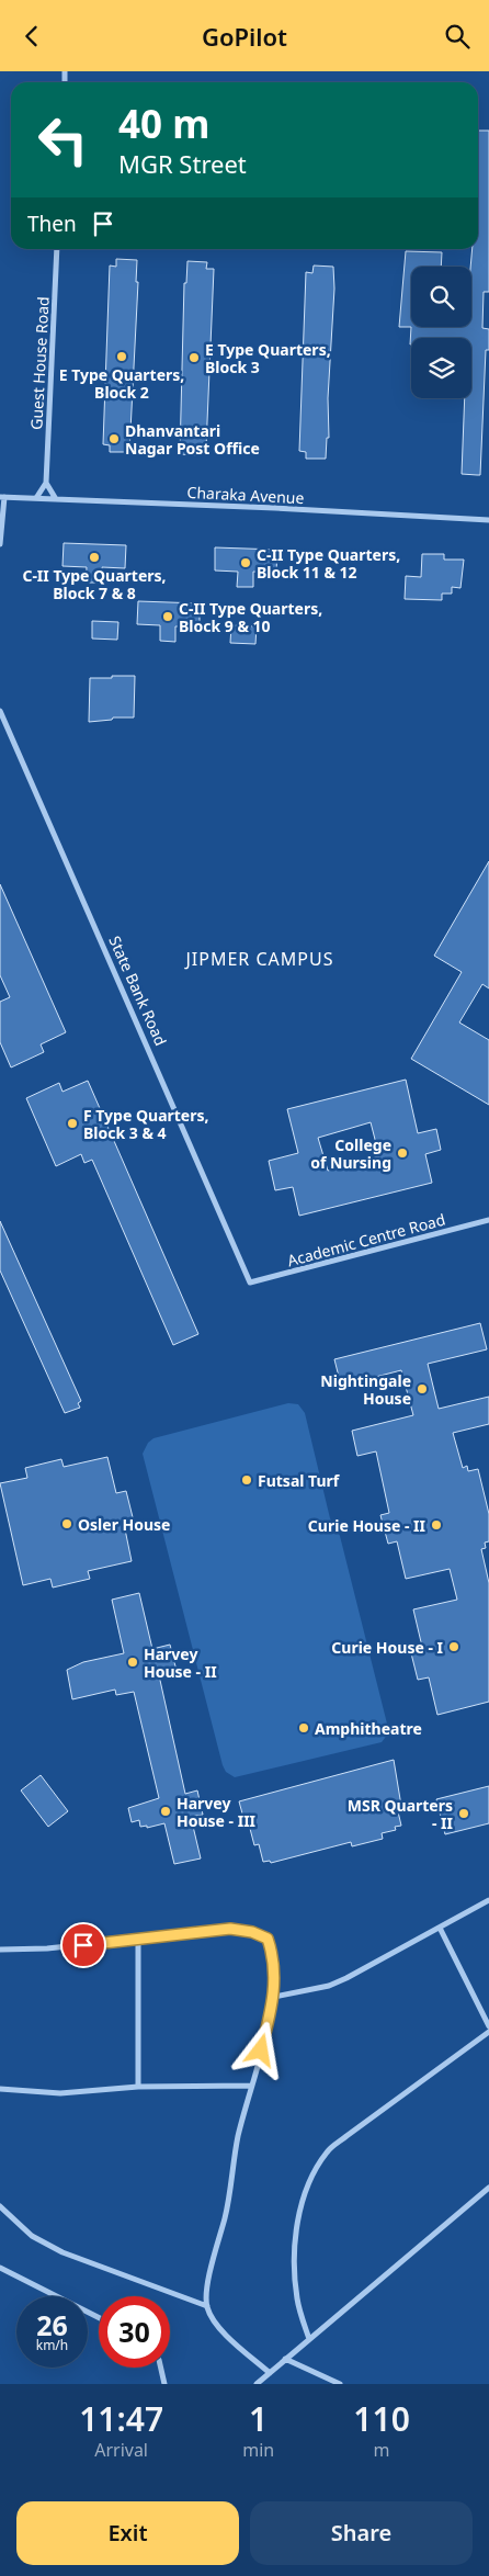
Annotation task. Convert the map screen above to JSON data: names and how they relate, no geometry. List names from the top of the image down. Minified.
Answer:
{"streets":{"street":["Guest House Road","Charaka Avenue","State Bank Road","Academic Centre Road"]},"crossings":[["State Bank Road","Academic Centre Road"]],"districts":["JIPMER CAMPUS"],"places":["E Type Quarters, Block 2","E Type Quarters, Block 3","Dhanvantari Nagar Post Office","C-II Type Quarters, Block 7 & 8","C-II Type Quarters, Block 11 & 12","C-II Type Quarters, Block 9 & 10","F Type Quarters, Block 3 & 4","College of Nursing","Nightingale House","Futsal Turf","Osler House","Curie House - II","Curie House - I","Harvey House - II","Amphitheatre","Harvey House - III","MSR Quarters - II"],"page":{"header":"GoPilot","turn":["40 m","MGR Street"],"then":"Then","speed":"26 km/h","limit":"30","eta":["11:47","Arrival","1","min","110","m"],"buttons":["Exit","Share"]}}
